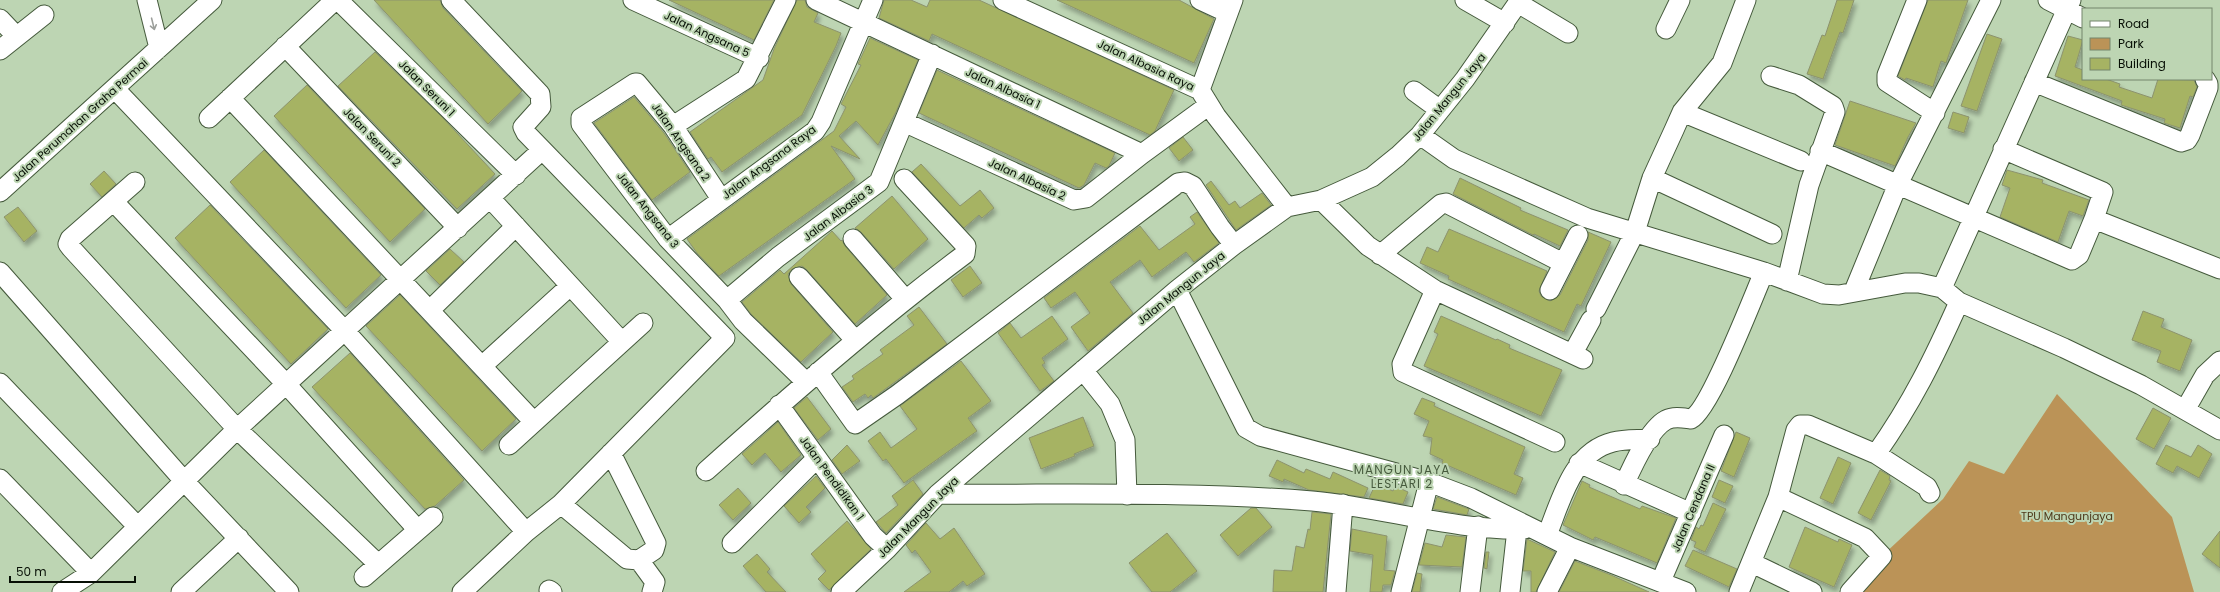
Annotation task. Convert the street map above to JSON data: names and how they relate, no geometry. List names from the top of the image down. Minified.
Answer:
{"streets":{"street":["Jalan Angsana 5","Jalan Albasia Raya","Jalan Seruni 1","Jalan Albasia 1","Jalan Mangun Jaya","Jalan Perumahan Graha Permai","Jalan Seruni 2","Jalan Angsana 2","Jalan Angsana Raya","Jalan Albasia 2","Jalan Angsana 3","Jalan Albasia 3","Jalan Pendidikan 1","Jalan Cendana II"]},"crossings":[["Jalan Albasia Raya","Jalan Mangun Jaya"],["Jalan Albasia Raya","Jalan Albasia 2"],["Jalan Albasia 1","Jalan Angsana Raya"],["Jalan Albasia 1","Jalan Albasia 2"],["Jalan Albasia 1","Jalan Albasia 3"],["Jalan Mangun Jaya","Jalan Angsana 3"],["Jalan Mangun Jaya","Jalan Pendidikan 1"],["Jalan Angsana 2","Jalan Angsana Raya"],["Jalan Angsana 2","Jalan Angsana 3"],["Jalan Angsana Raya","Jalan Angsana 3"],["Jalan Albasia 2","Jalan Albasia 3"],["Jalan Angsana 3","Jalan Albasia 3"]],"districts":["MANGUN JAYA LESTARI 2"],"parks":["TPU Mangunjaya"],"legend":["Road","Park","Building"],"scale_bar":"50 m"}
